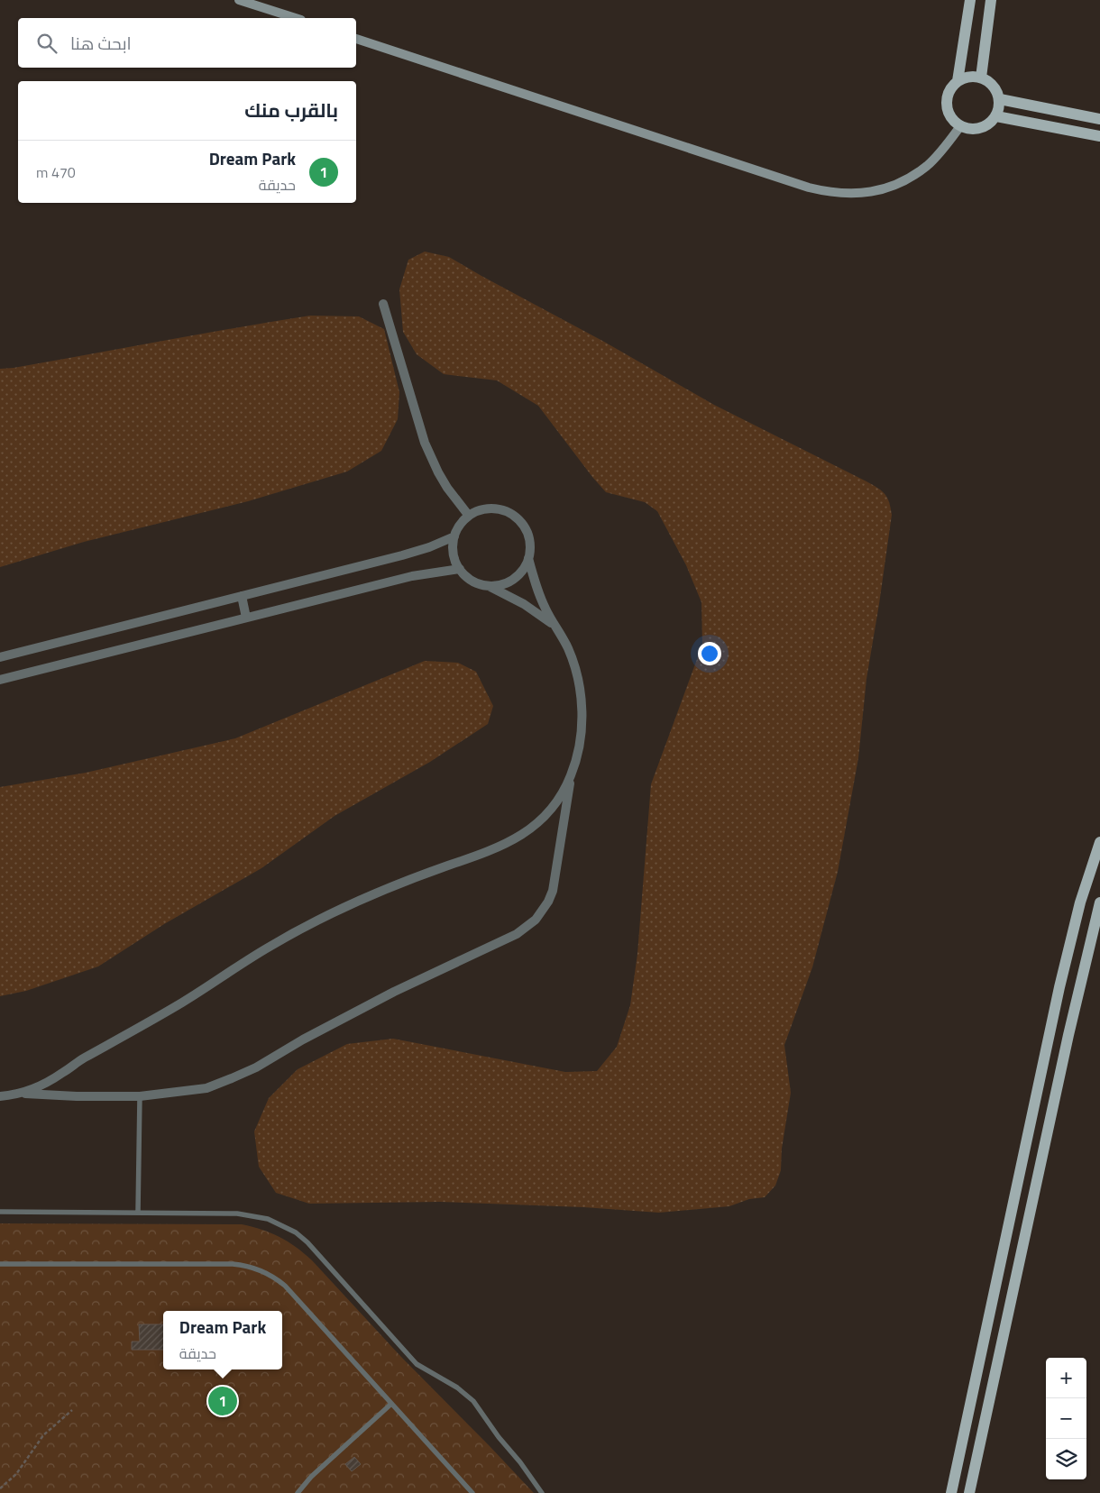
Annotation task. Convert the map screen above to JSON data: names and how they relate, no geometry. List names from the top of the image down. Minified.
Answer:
{"page":{"search":"ابحث هنا","heading":"بالقرب منك","list":[{"mark":"1","name":"Dream Park","note":"حديقة","value":"470 m"}],"popup":["Dream Park","حديقة"],"map_buttons":["+","−"],"pins":"1"}}
